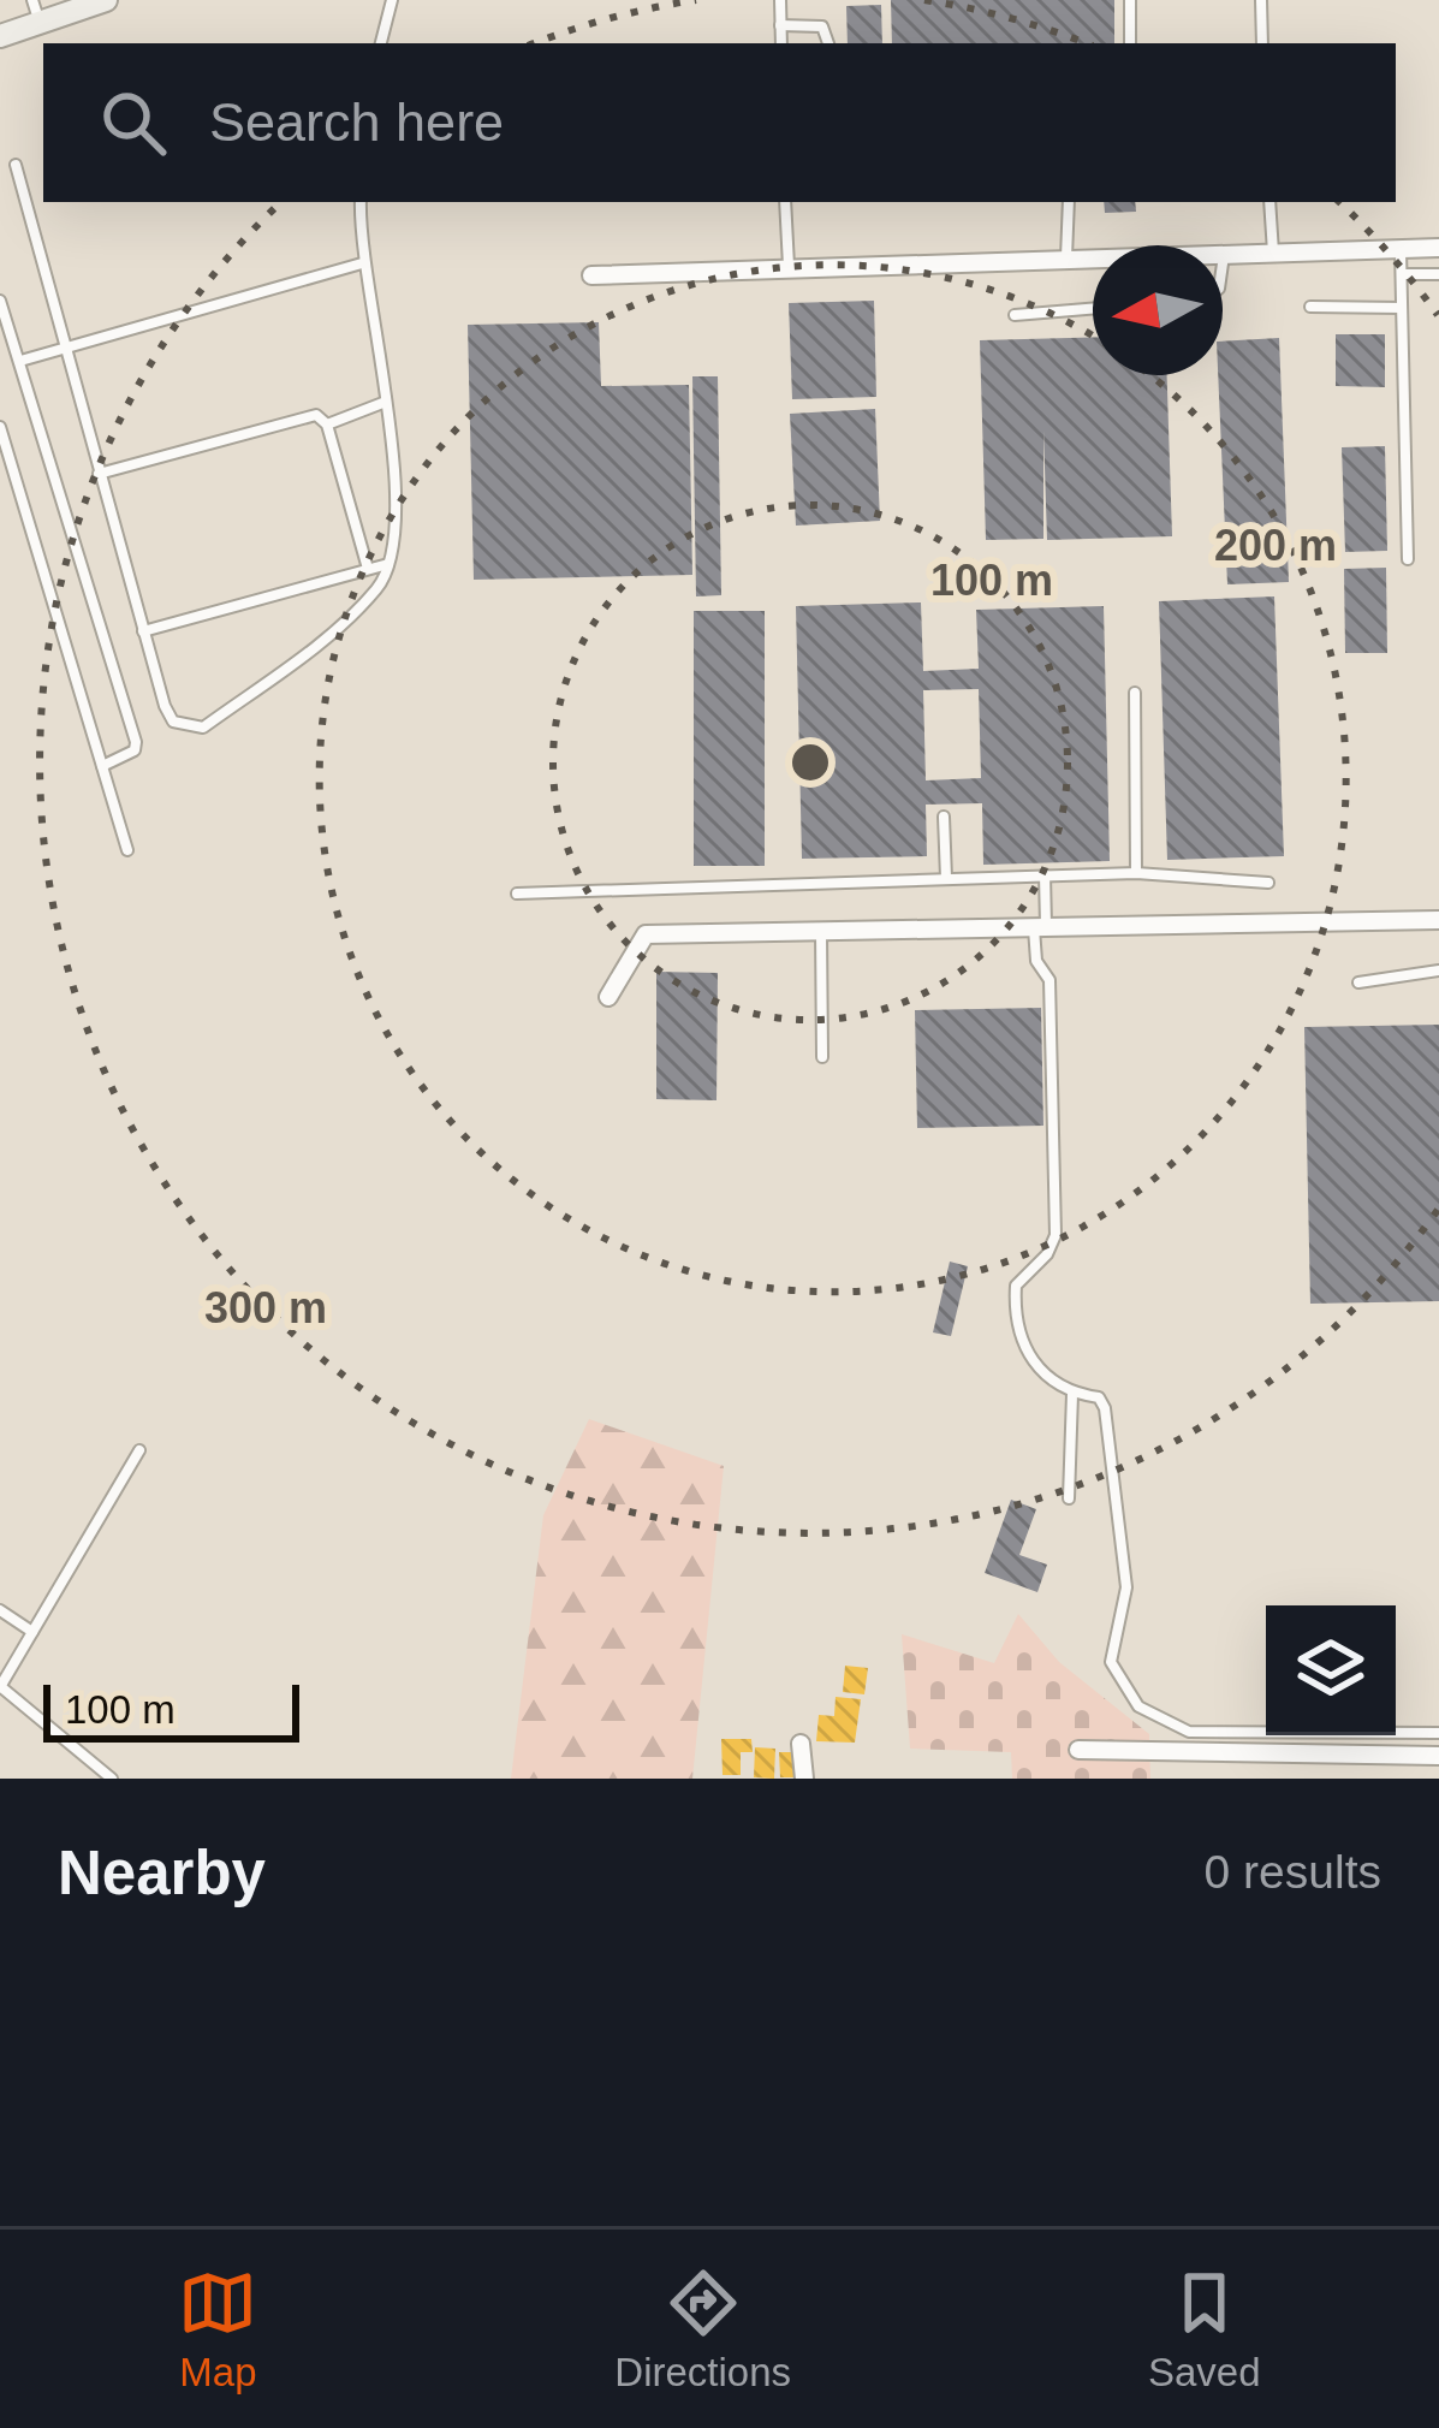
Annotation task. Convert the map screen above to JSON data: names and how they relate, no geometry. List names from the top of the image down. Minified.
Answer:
{"scale_bar":"100 m","north":"left","page":{"search":"Search here","scale":"100 m","heading":["Nearby","0 results"],"nav":["Map","Directions","Saved"]},"rings":["200 m","100 m","300 m"]}
